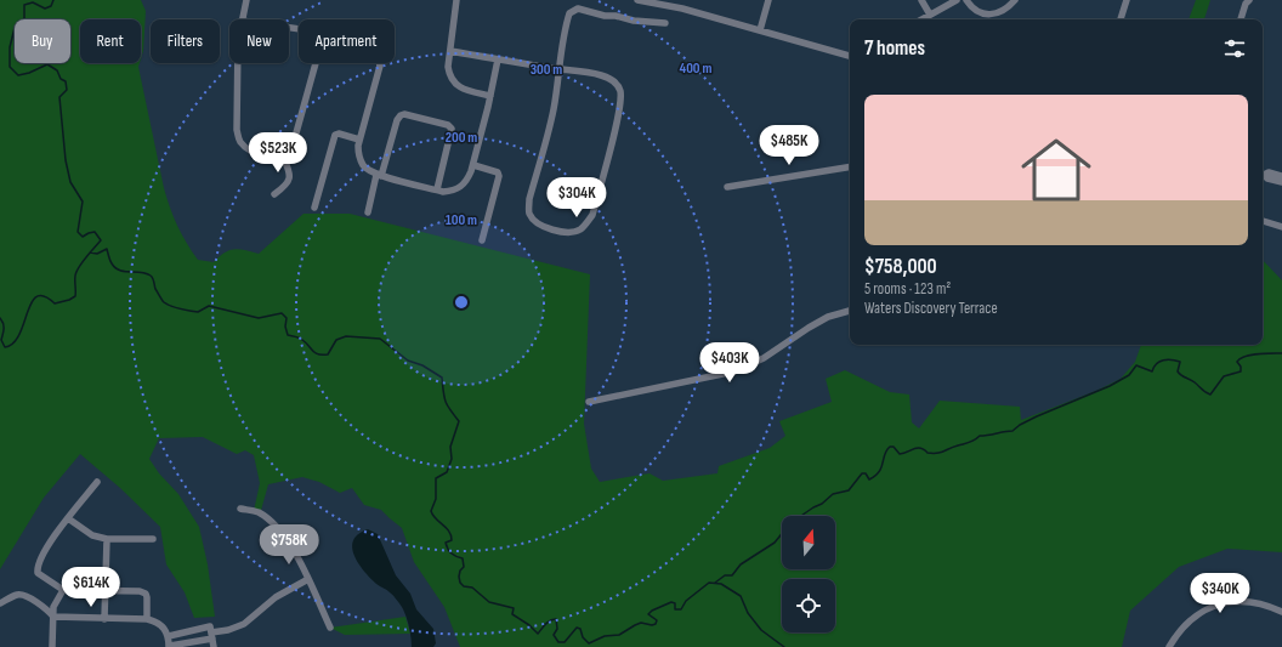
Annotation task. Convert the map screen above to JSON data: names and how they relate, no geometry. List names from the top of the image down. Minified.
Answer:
{"north":"top","page":{"chip":["Buy","Rent","Filters","New","Apartment"],"heading":"7 homes","list":[{"name":"$758,000","note":"5 rooms · 123 m² · Waters Discovery Terrace"}],"price":["$485K","$523K","$304K","$403K","$758K","$614K","$340K"]},"rings":["400 m","300 m","200 m","100 m"]}
